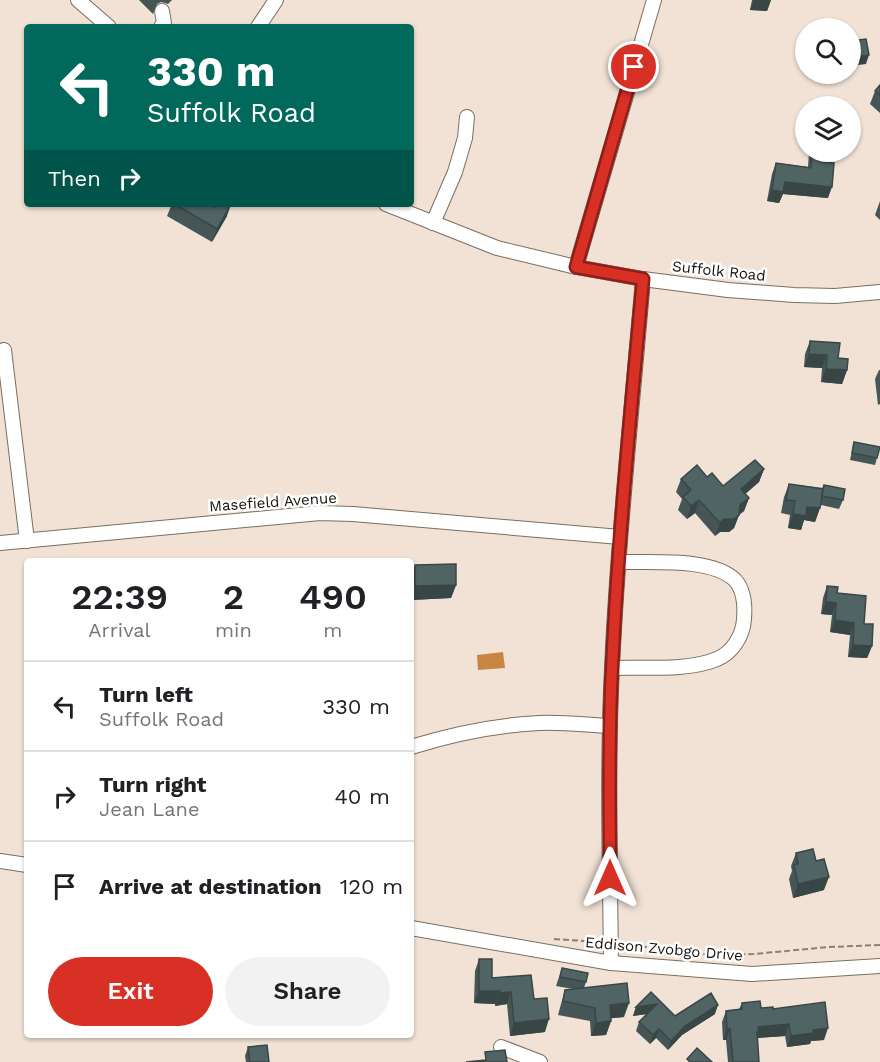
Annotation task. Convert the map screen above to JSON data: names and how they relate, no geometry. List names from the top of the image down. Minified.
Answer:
{"streets":{"street":["Suffolk Road","Masefield Avenue","Eddison Zvobgo Drive"]},"page":{"turn":["330 m","Suffolk Road"],"then":"Then","eta":["22:39","Arrival","2","min","490","m"],"list":[{"name":"Turn left","note":"Suffolk Road","value":"330 m"},{"name":"Turn right","note":"Jean Lane","value":"40 m"},{"name":"Arrive at destination","value":"120 m"}],"buttons":["Exit","Share"]}}
